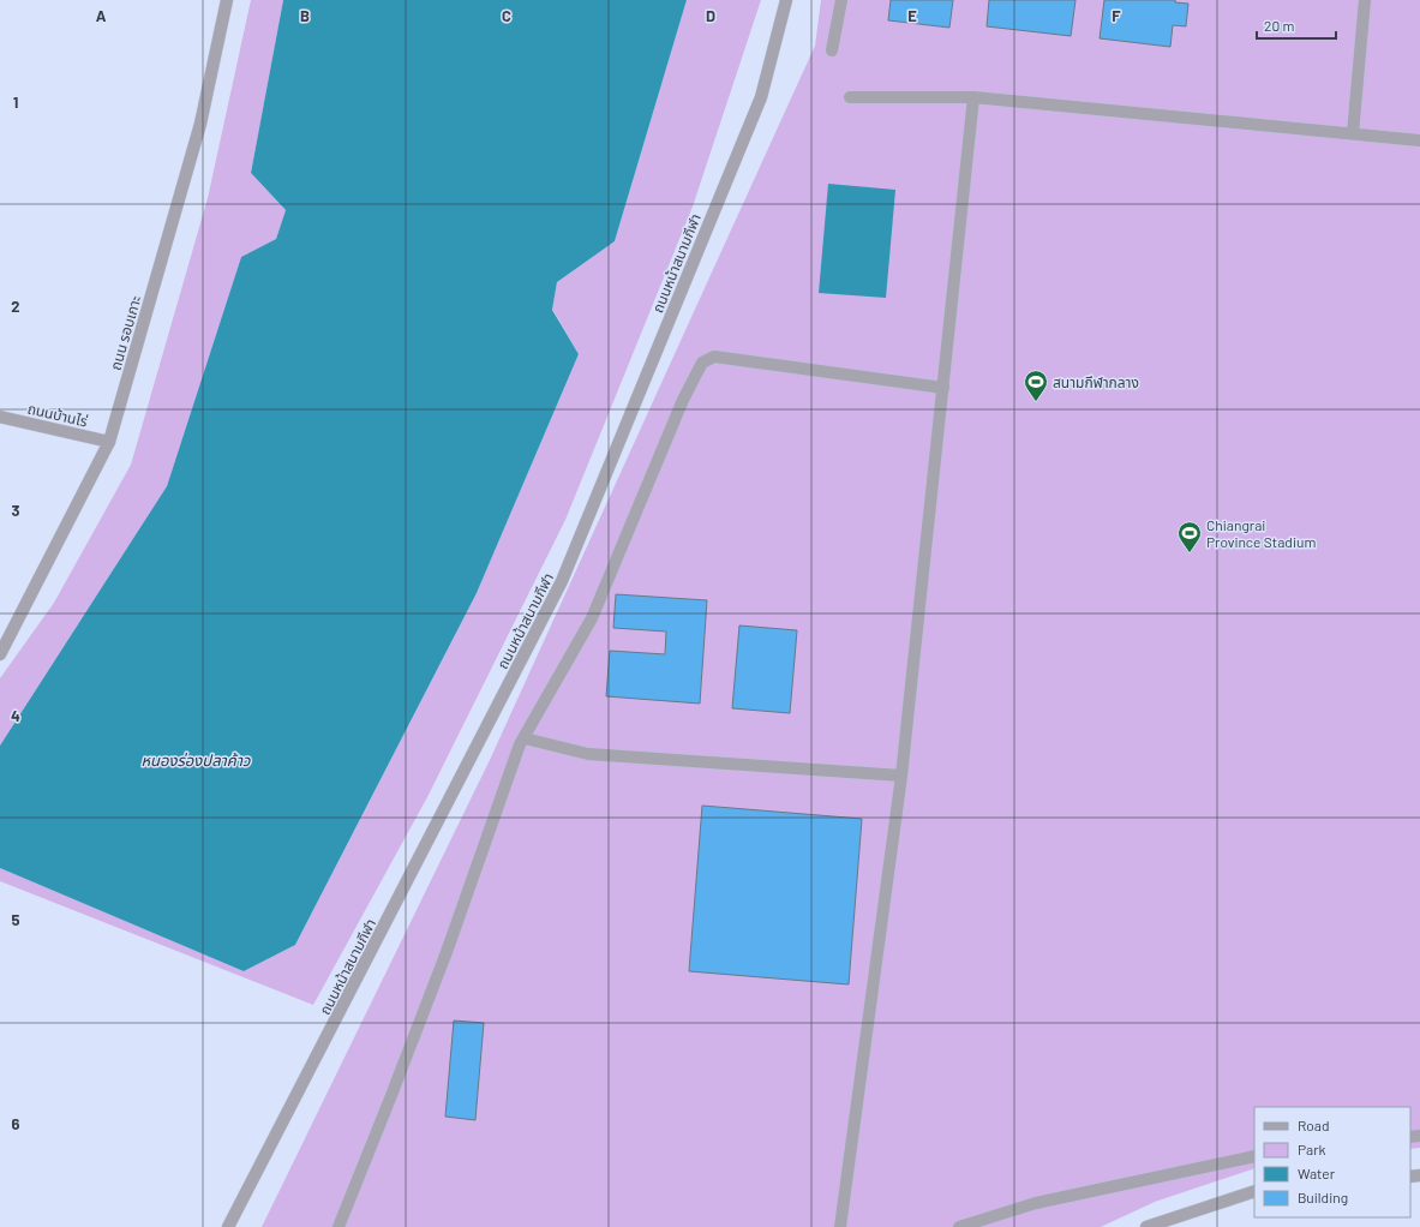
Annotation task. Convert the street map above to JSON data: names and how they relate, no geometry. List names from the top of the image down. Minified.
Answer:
{"streets":{"street":["ถนนหน้าสนามกีฬา","ถนน รอบเกาะ","ถนนบ้านไร่"]},"crossings":[["ถนน รอบเกาะ","ถนนบ้านไร่"]],"water":["หนองร่องปลาค้าว"],"places":{"sports":["สนามกีฬากลาง","Chiangrai Province Stadium"]},"legend":["Road","Park","Water","Building"],"scale_bar":"20 m","grid":{"columns":["A","B","C","D","E","F"],"rows":["1","2","3","4","5","6"]}}
